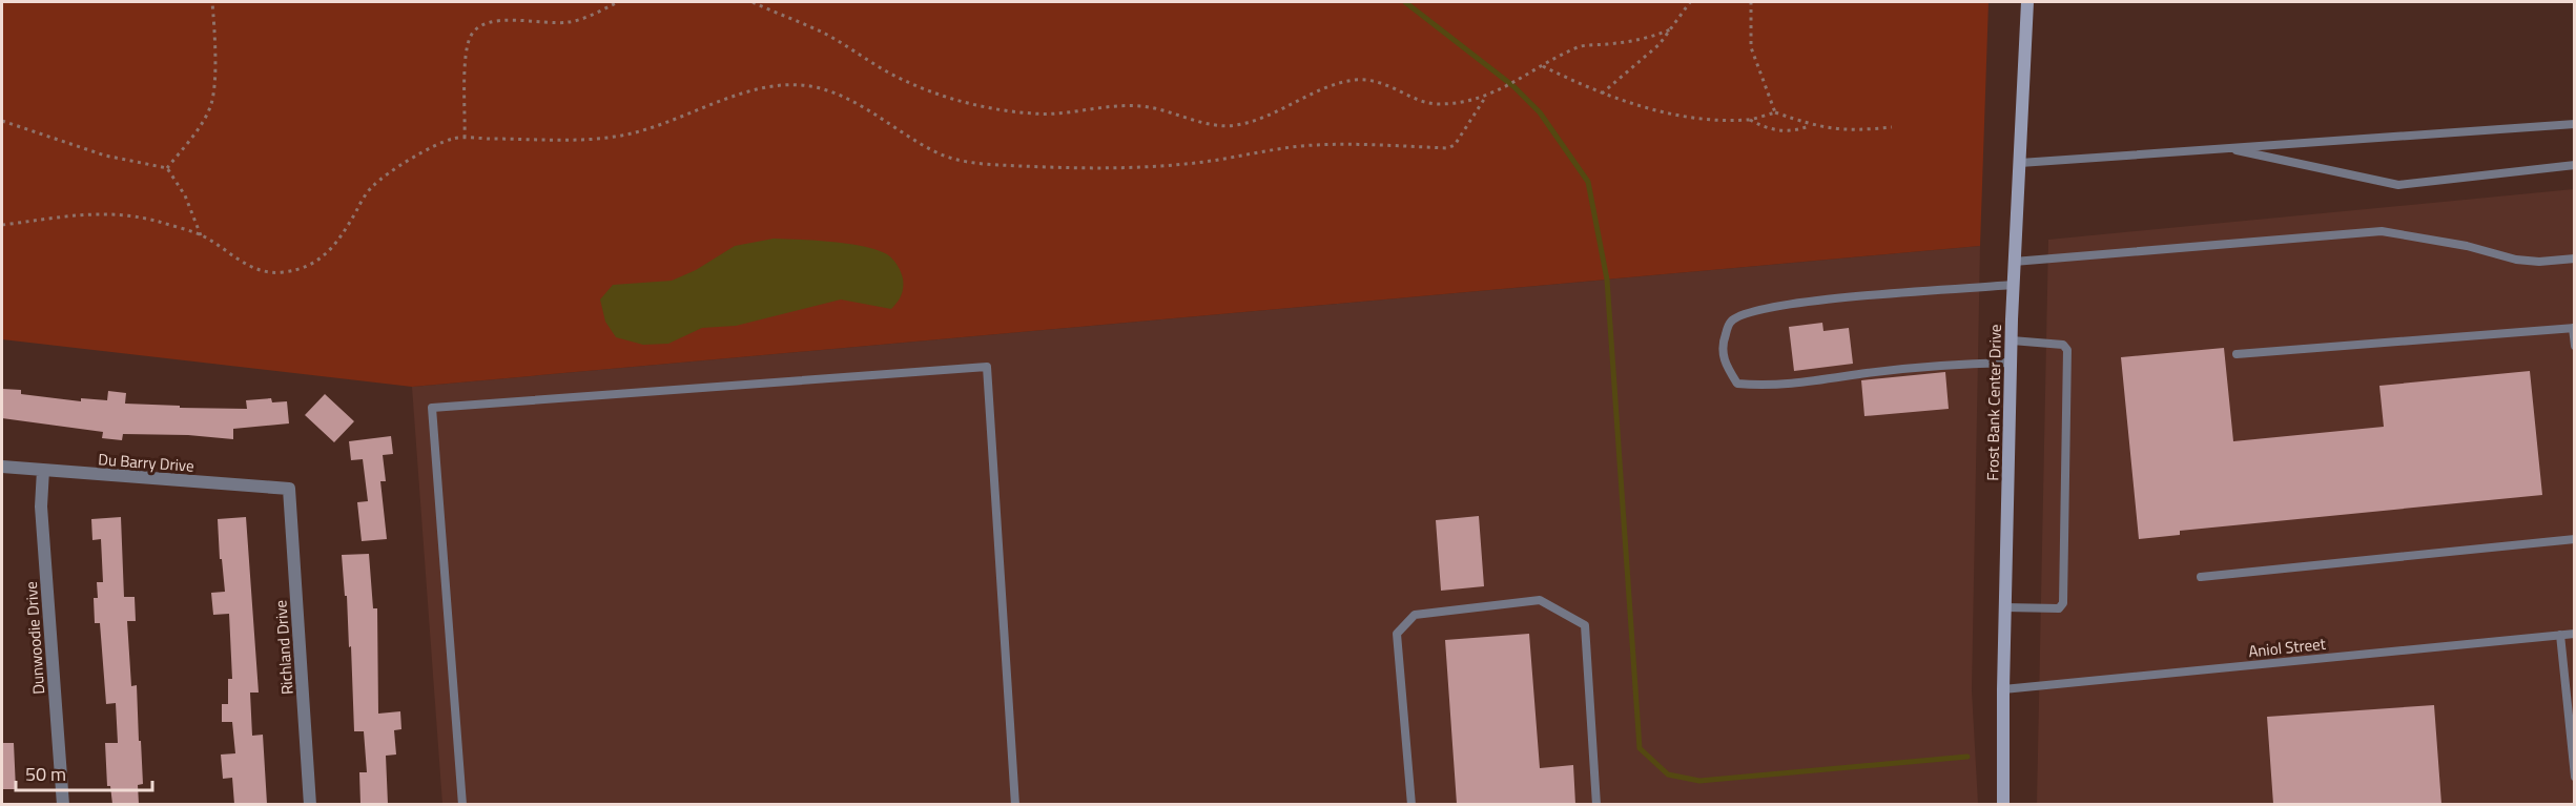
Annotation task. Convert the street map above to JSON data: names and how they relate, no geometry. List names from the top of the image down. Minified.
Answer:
{"streets":{"main road":["Frost Bank Center Drive"],"street":["Du Barry Drive","Dunwoodie Drive","Richland Drive"],"lane":["Aniol Street"]},"crossings":[["Frost Bank Center Drive","Aniol Street"],["Du Barry Drive","Dunwoodie Drive"],["Du Barry Drive","Richland Drive"]],"scale_bar":"50 m"}
